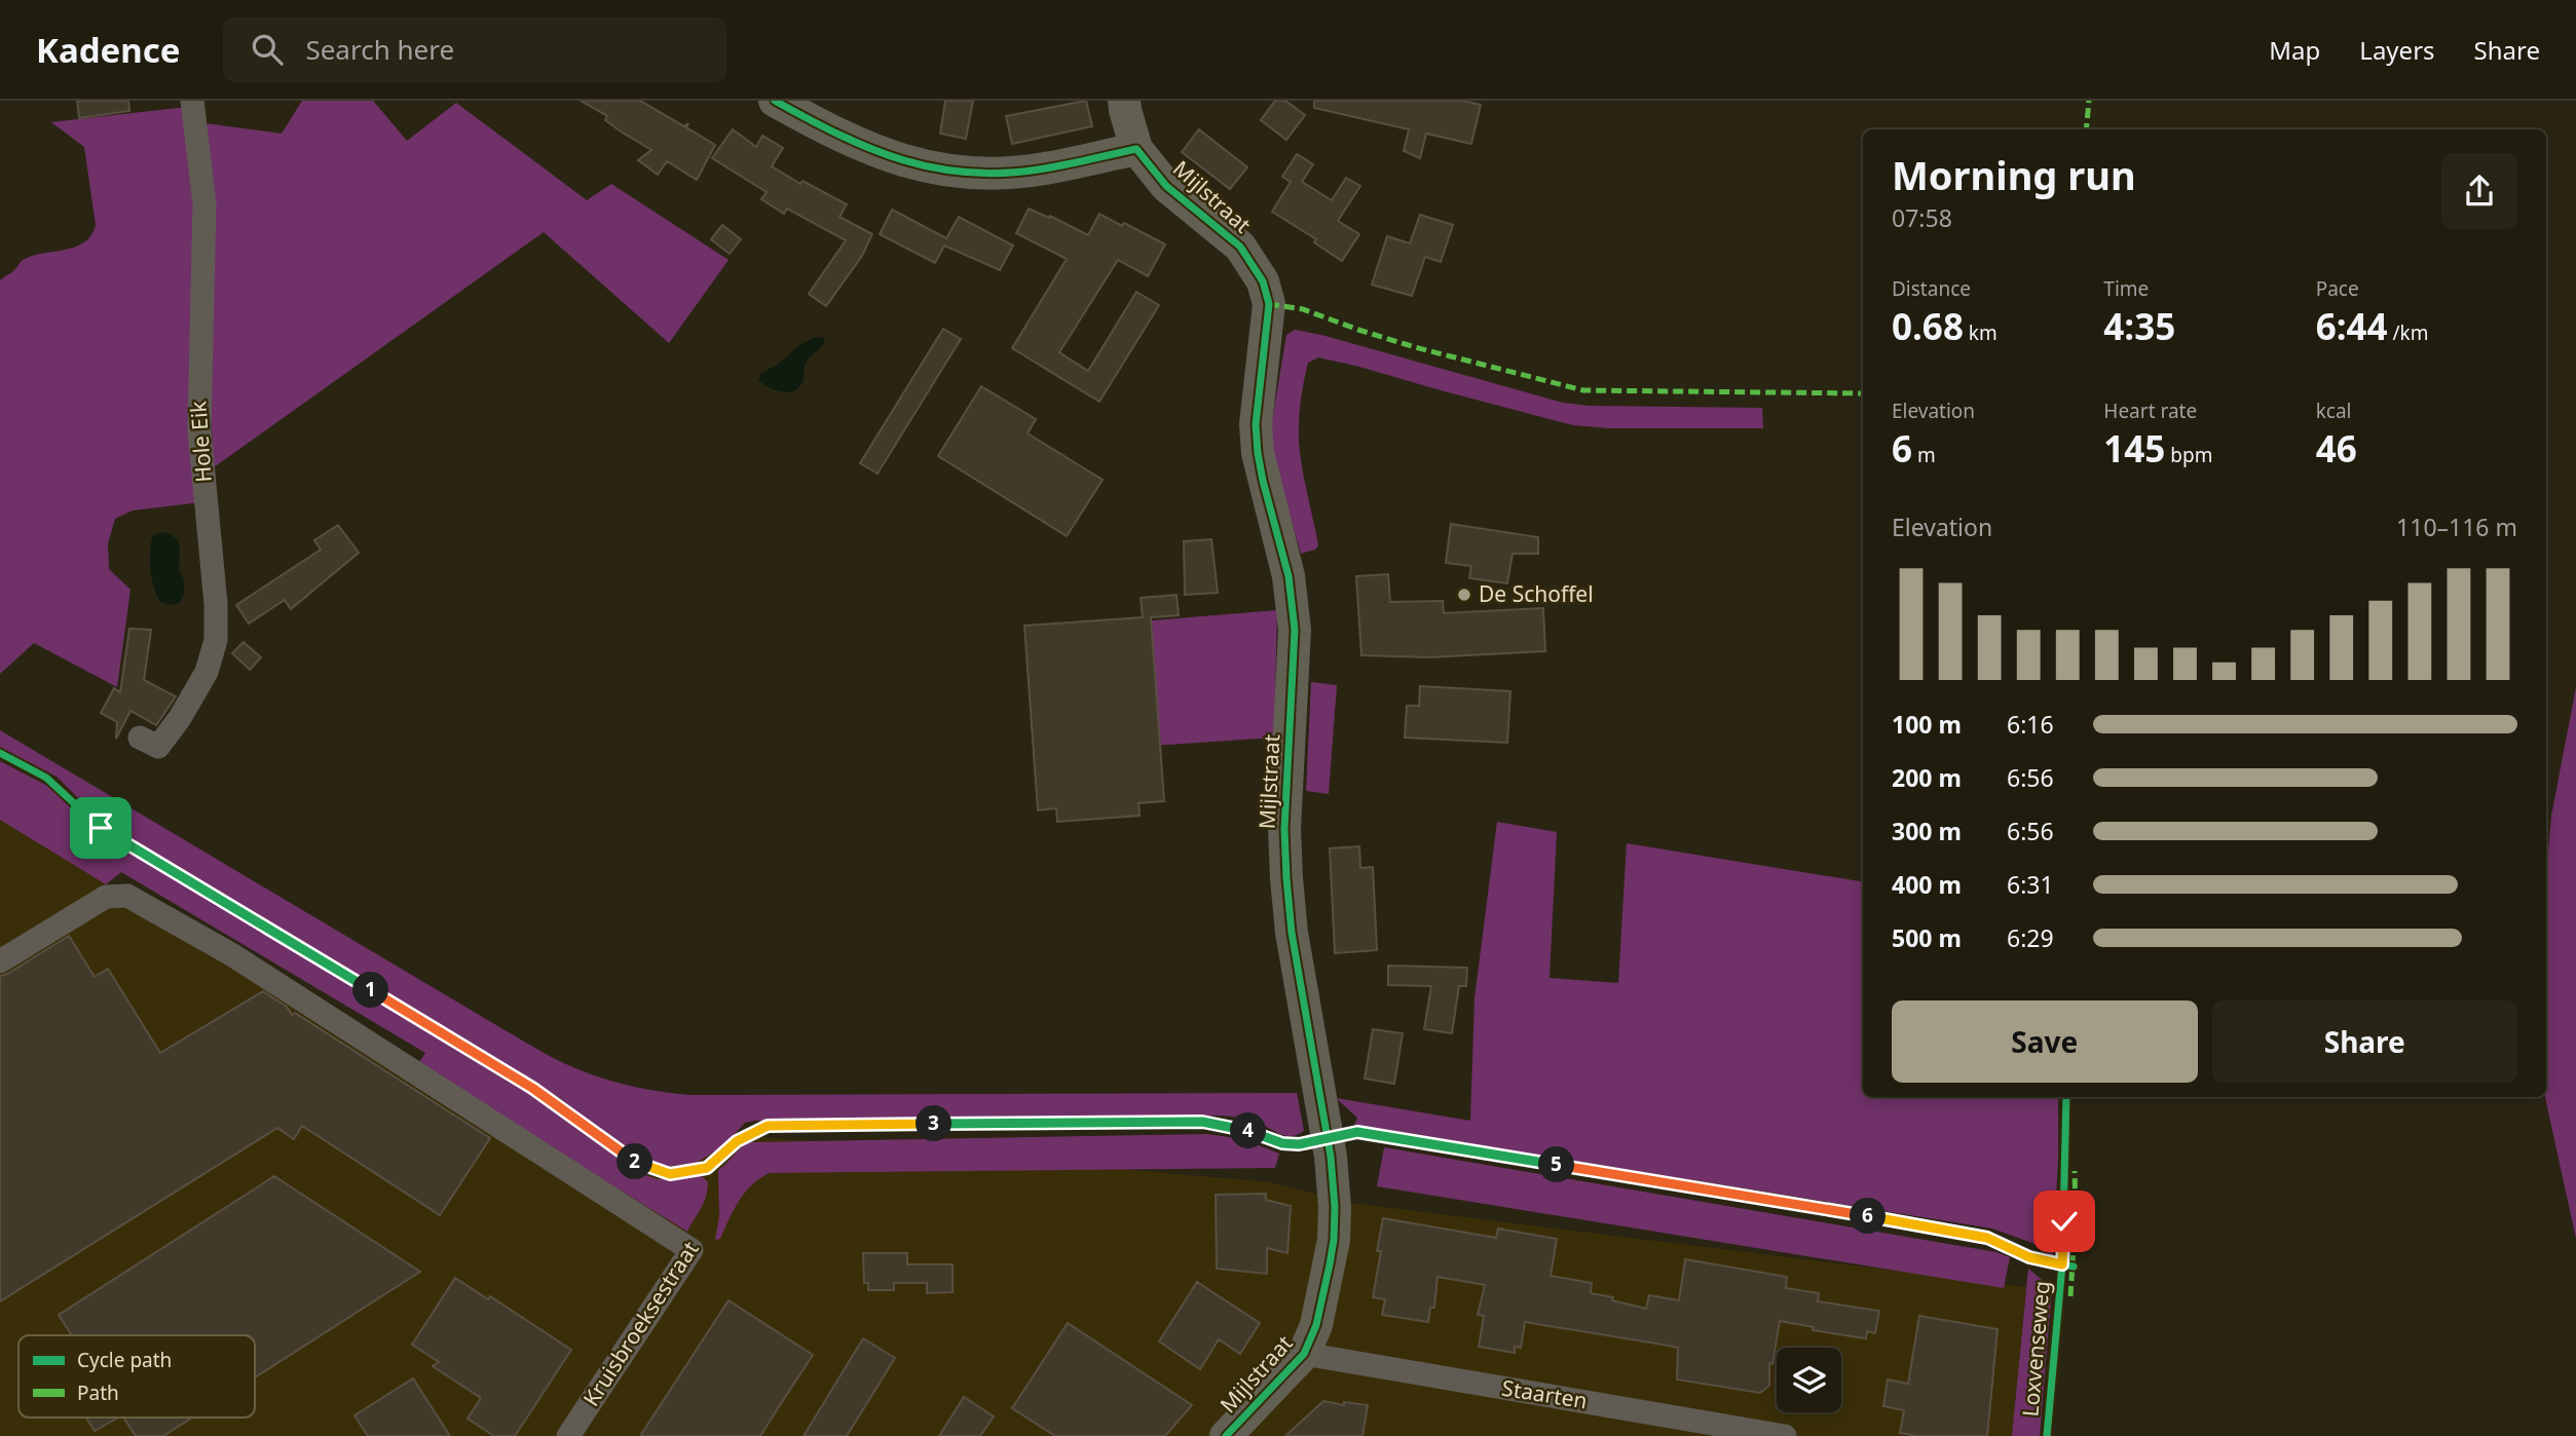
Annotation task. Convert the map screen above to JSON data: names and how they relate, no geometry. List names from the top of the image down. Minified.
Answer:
{"streets":{"street":["Mijlstraat","Hole Eik","Kruisbroeksestraat","Staarten"],"cycle path":["Loxvenseweg"]},"crossings":[["Mijlstraat","Staarten"]],"places":["De Schoffel"],"legend":["Cycle path","Path"],"page":{"header":"Kadence","search":"Search here","nav":["Map","Layers","Share"],"heading":["Morning run","07:58"],"stats":[["Distance","0.68 km"],["Time","4:35"],["Pace","6:44 /km"],["Elevation","6 m"],["Heart rate","145 bpm"],["kcal","46"]],"chart":["Elevation","110–116 m"],"list":[{"name":"100 m","note":"6:16"},{"name":"200 m","note":"6:56"},{"name":"300 m","note":"6:56"},{"name":"400 m","note":"6:31"},{"name":"500 m","note":"6:29"}],"pins":["1","3","4","2","5","6"],"buttons":["Save","Share"]}}
